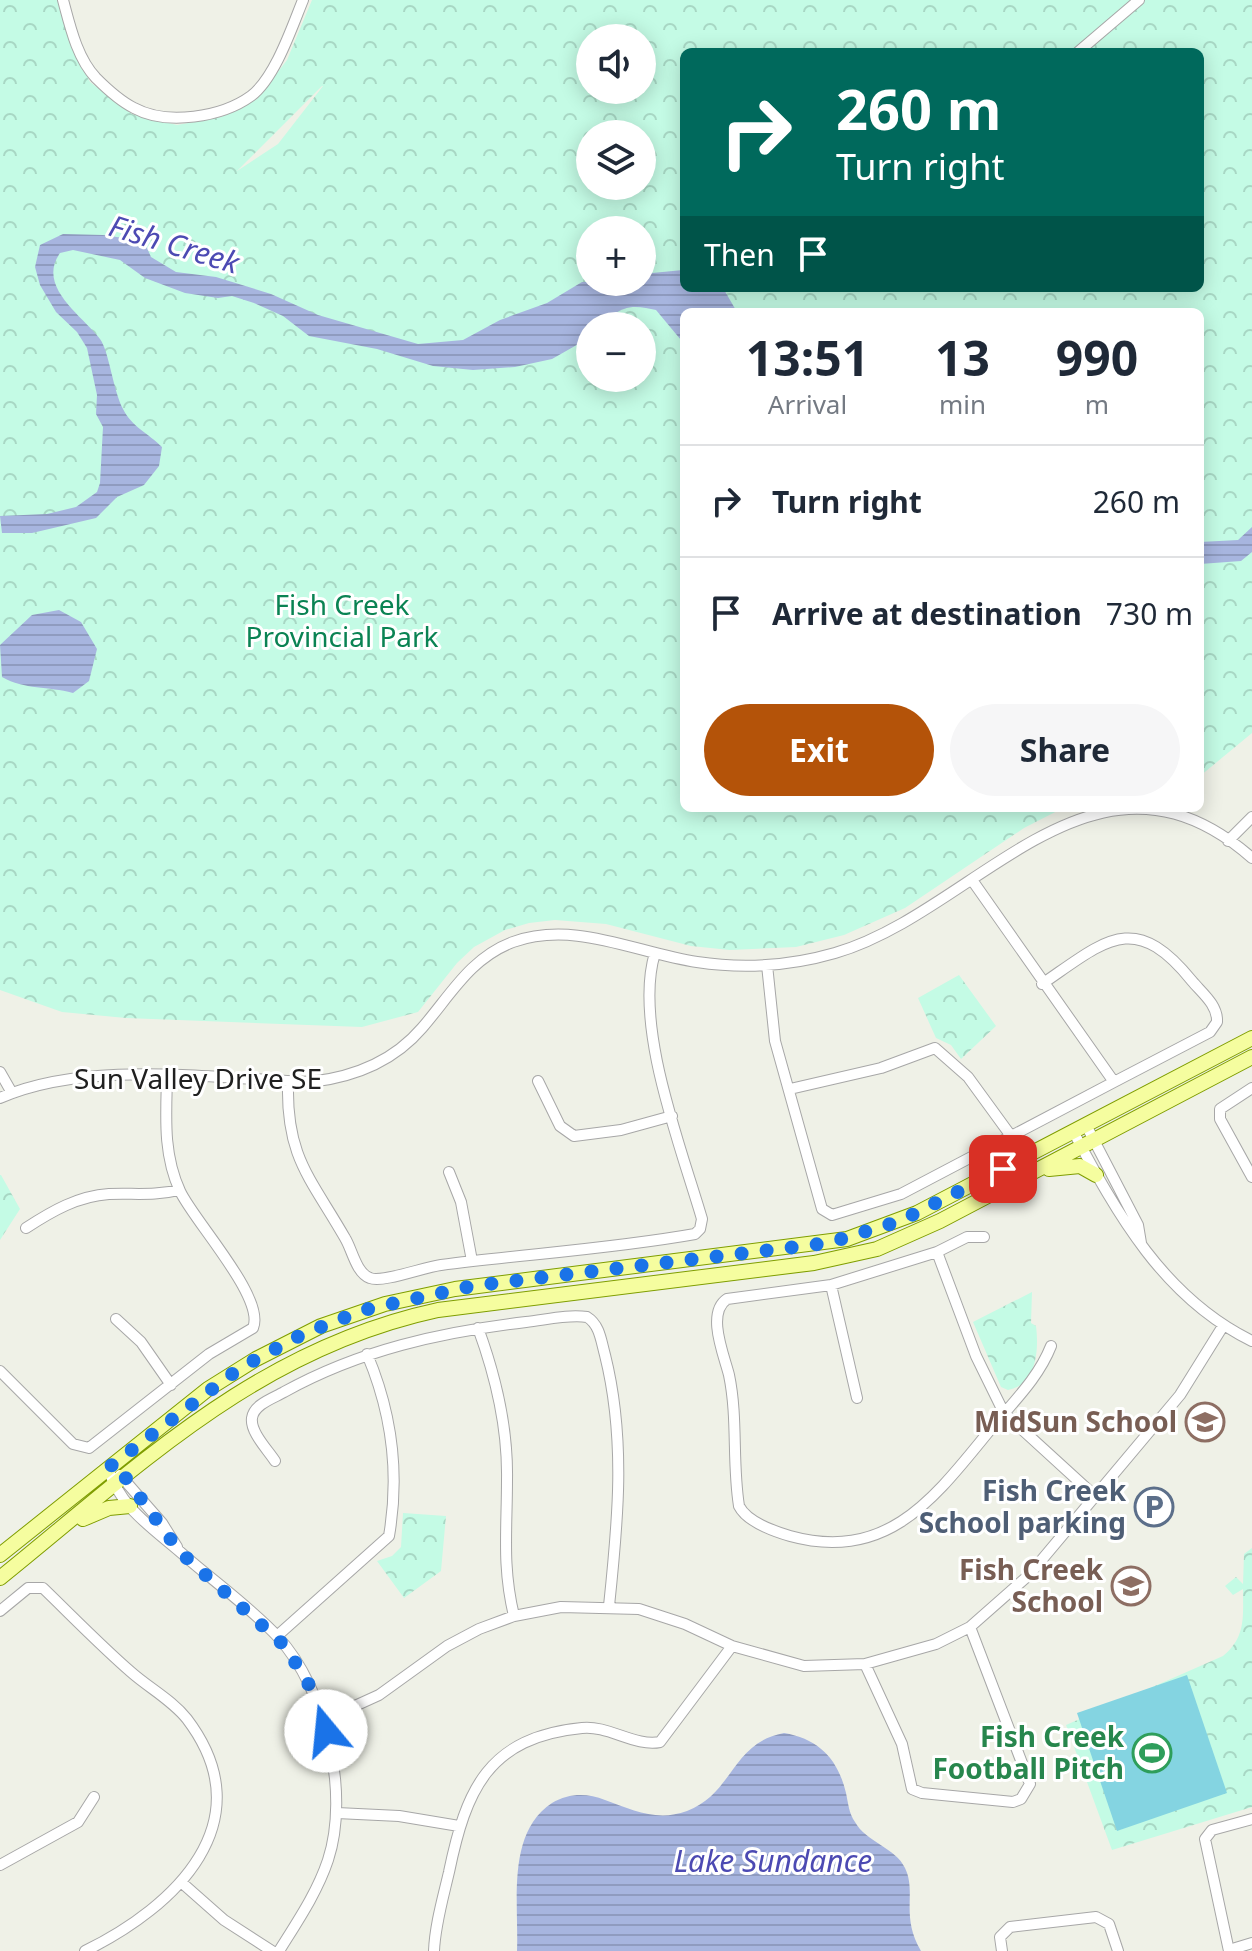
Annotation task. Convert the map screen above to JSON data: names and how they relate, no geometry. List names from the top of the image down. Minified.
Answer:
{"streets":{"street":["Sun Valley Drive SE"]},"water":["Fish Creek","Lake Sundance"],"parks":["Fish Creek Provincial Park"],"places":{"school or university":["MidSun School","Fish Creek School"],"parking":["Fish Creek School parking"],"sports":["Fish Creek Football Pitch"]},"page":{"map_buttons":["+","−"],"turn":["260 m","Turn right"],"then":"Then","eta":["13:51","Arrival","13","min","990","m"],"list":[{"name":"Turn right","value":"260 m"},{"name":"Arrive at destination","value":"730 m"}],"buttons":["Exit","Share"]}}
